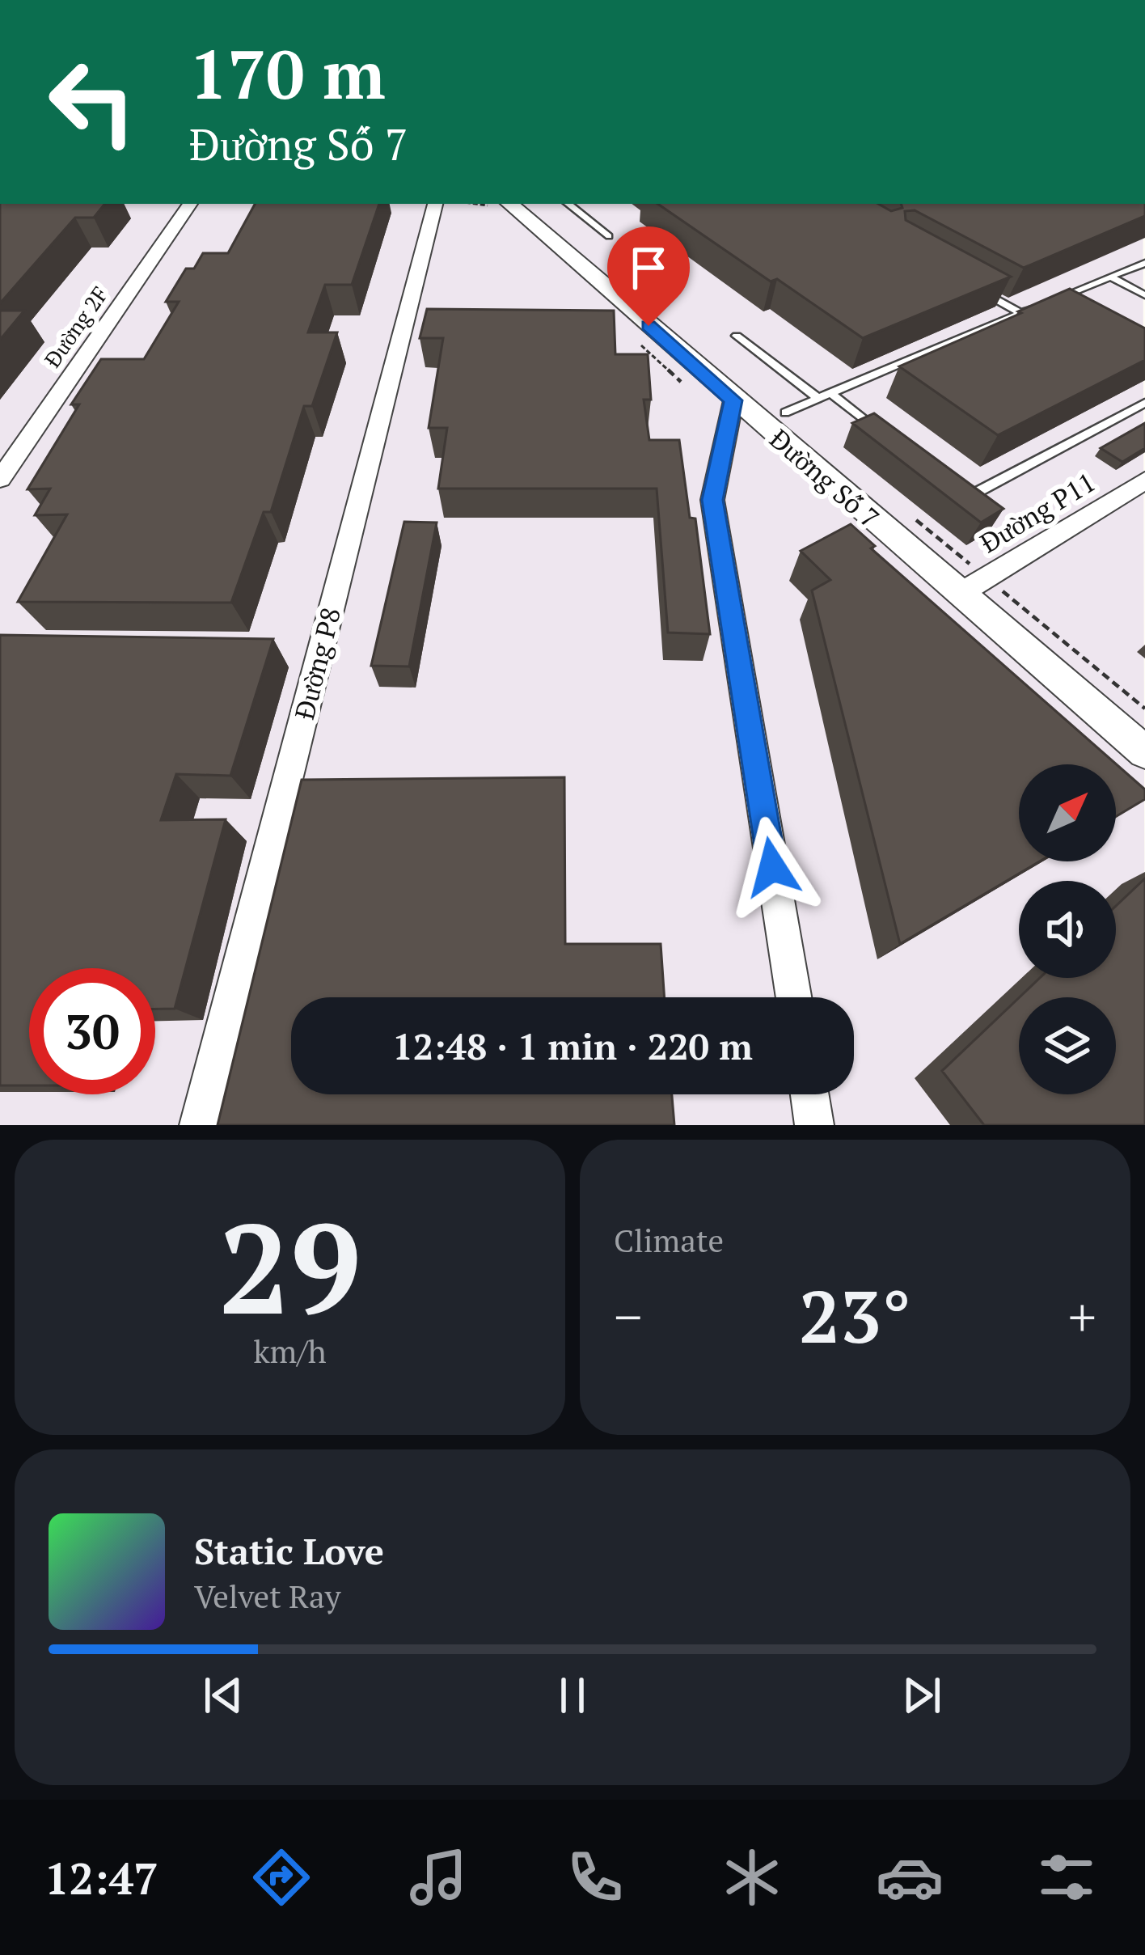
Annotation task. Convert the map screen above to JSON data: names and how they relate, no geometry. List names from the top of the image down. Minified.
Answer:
{"streets":{"street":["Đường 2F","Đường Số 7","Đường P11","Đường P8"]},"crossings":[["Đường Số 7","Đường P11"]],"north":"top right","page":{"turn":["170 m","Đường Số 7"],"limit":"30","trip":"12:48 · 1 min · 220 m","tile":[["29","km/h"],"Climate"],"heat":["−","23°","+"],"song":["Static Love","Velvet Ray"],"tabs":"12:47"}}
